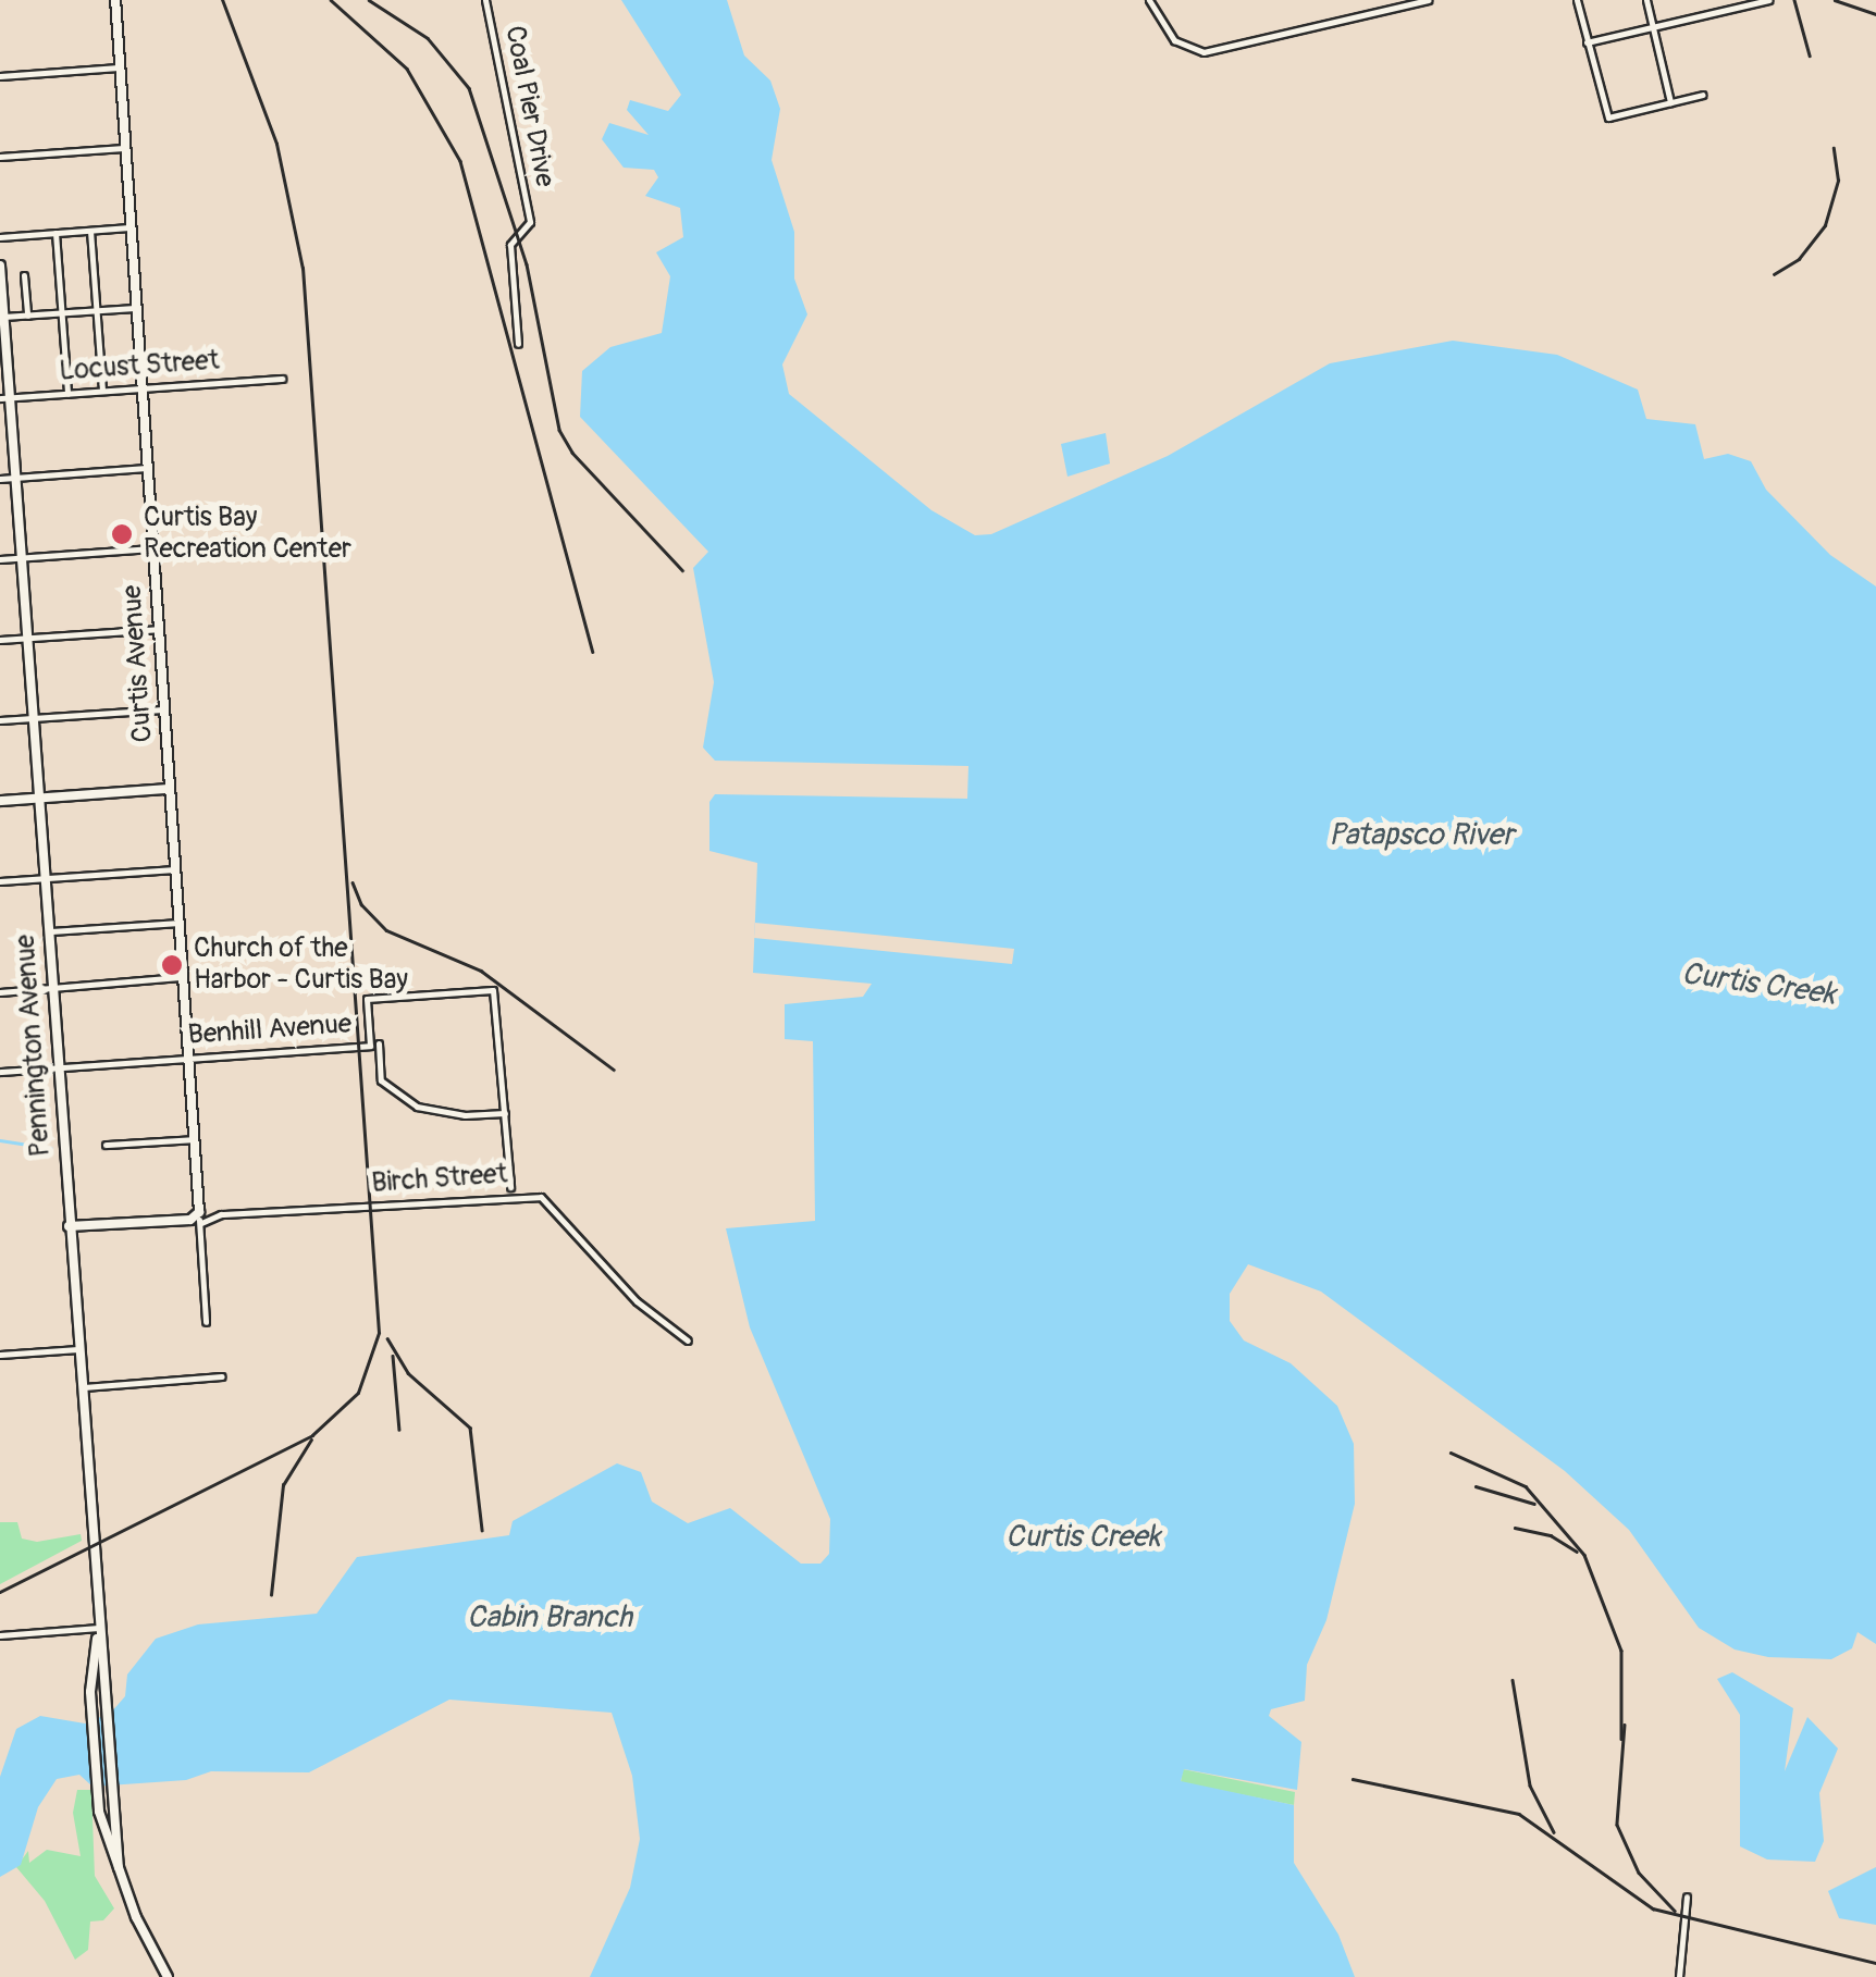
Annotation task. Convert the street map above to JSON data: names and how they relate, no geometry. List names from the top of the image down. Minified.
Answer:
{"streets":{"main road":["Curtis Avenue","Pennington Avenue","Birch Street"],"street":["Coal Pier Drive","Locust Street","Benhill Avenue"]},"crossings":[["Locust Street","Curtis Avenue"],["Locust Street","Pennington Avenue"],["Curtis Avenue","Benhill Avenue"],["Curtis Avenue","Birch Street"],["Benhill Avenue","Pennington Avenue"],["Pennington Avenue","Birch Street"]],"water":["Patapsco River","Curtis Creek","Cabin Branch"],"places":["Curtis Bay Recreation Center","Church of the Harbor - Curtis Bay"]}
